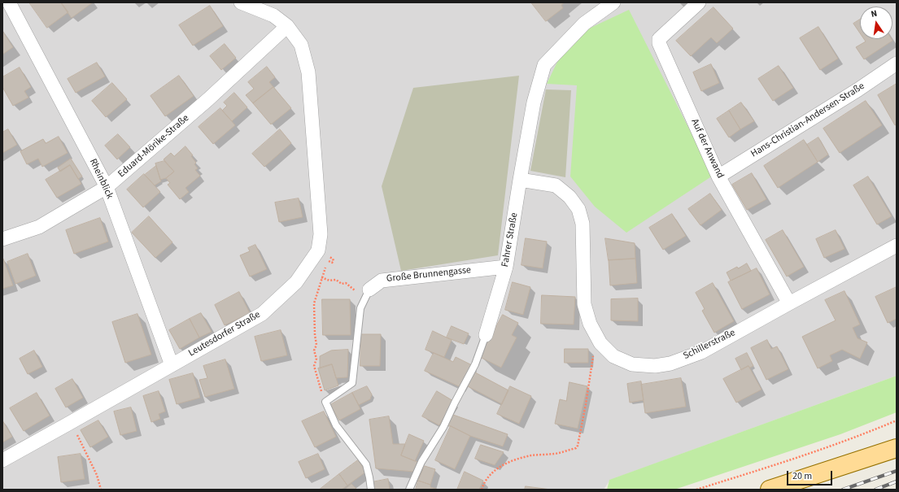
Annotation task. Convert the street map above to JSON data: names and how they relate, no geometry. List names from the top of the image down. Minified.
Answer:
{"streets":{"street":["Hans-Christian-Andersen-Straße","Eduard-Mörike-Straße","Auf der Anwand","Rheinblick","Fahrer Straße","Große Brunnengasse","Leutesdorfer Straße","Schillerstraße"]},"crossings":[["Hans-Christian-Andersen-Straße","Auf der Anwand"],["Eduard-Mörike-Straße","Rheinblick"],["Eduard-Mörike-Straße","Leutesdorfer Straße"],["Auf der Anwand","Schillerstraße"],["Rheinblick","Leutesdorfer Straße"],["Fahrer Straße","Große Brunnengasse"],["Fahrer Straße","Schillerstraße"]],"scale_bar":"20 m","north":"top"}
